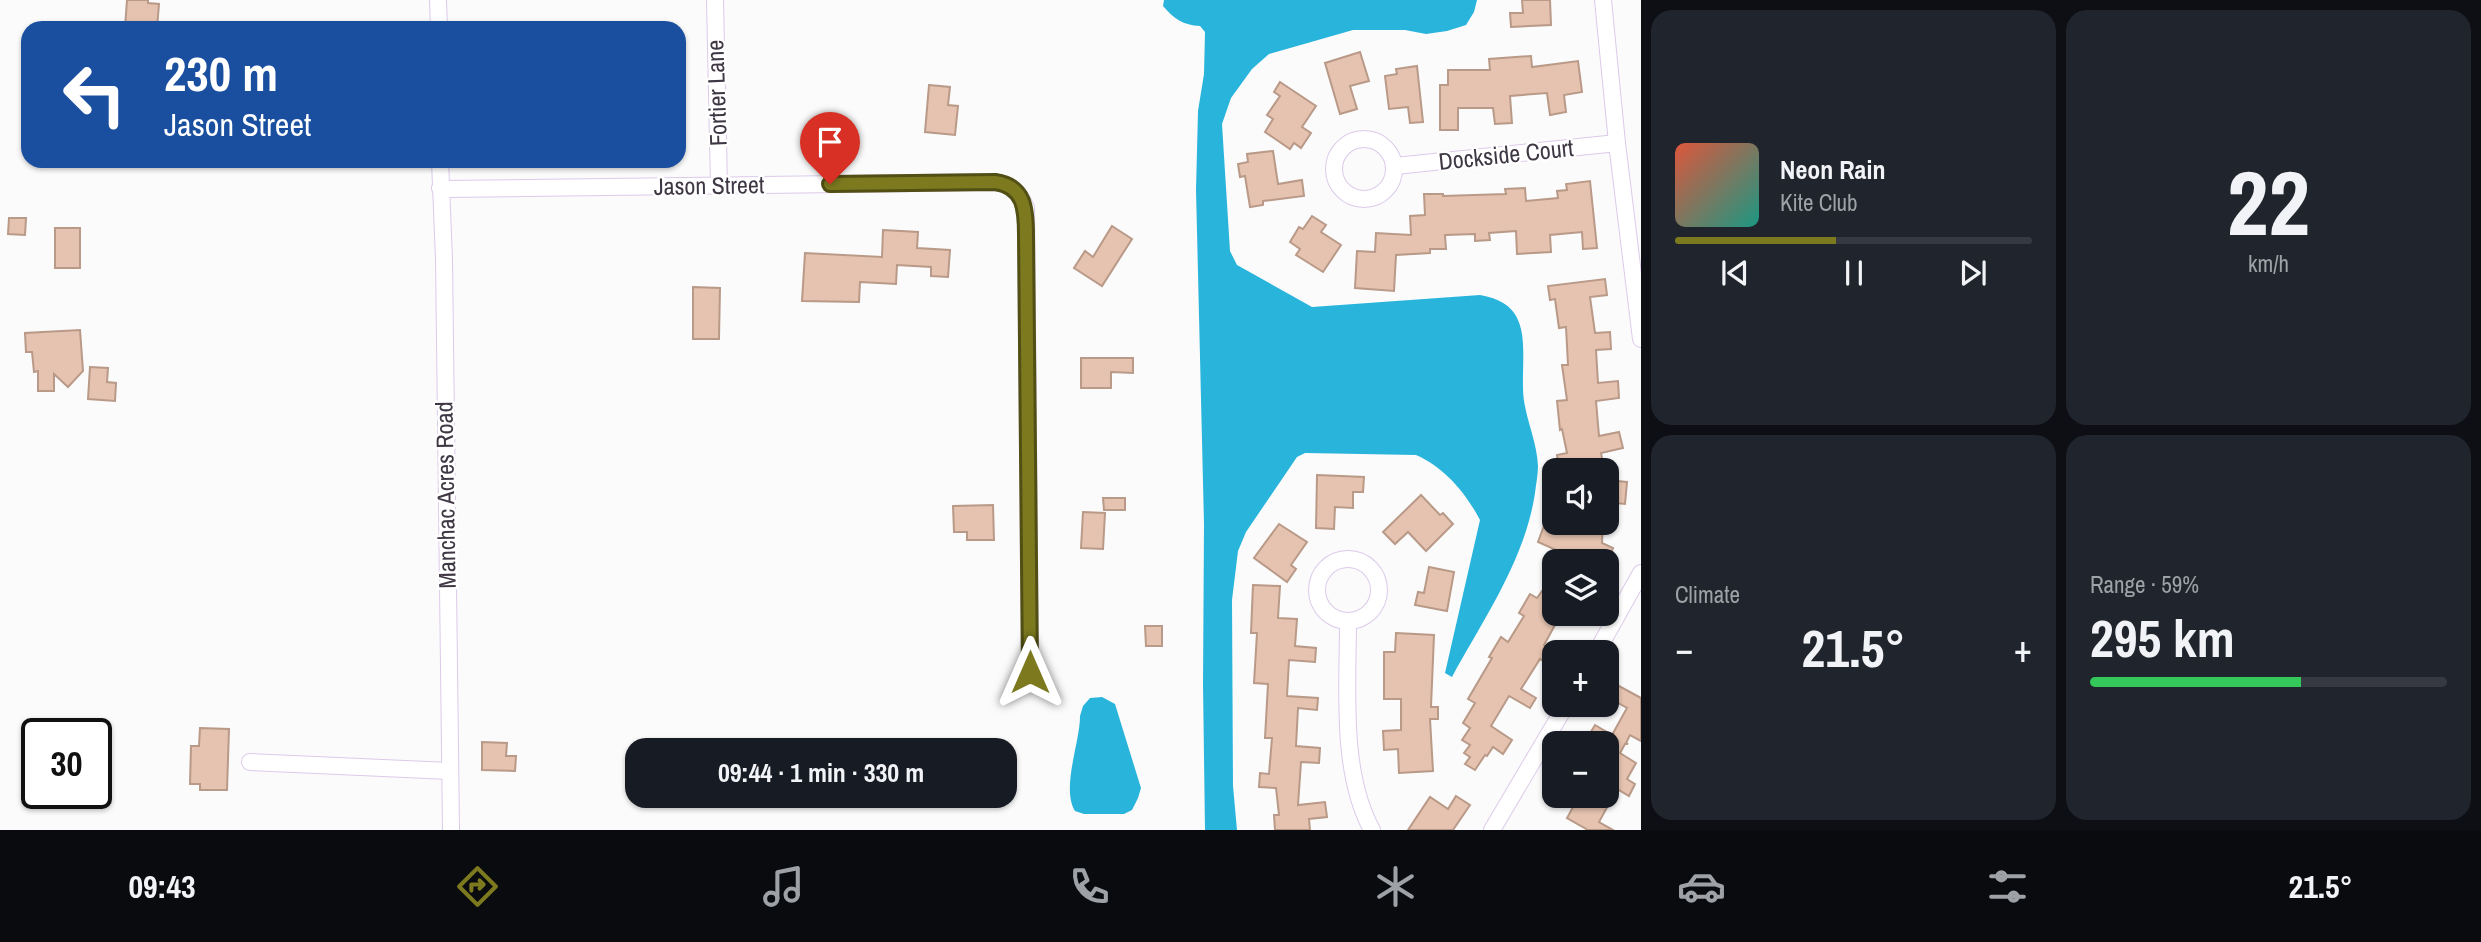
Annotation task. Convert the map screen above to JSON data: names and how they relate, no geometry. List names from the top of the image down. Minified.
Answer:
{"streets":{"street":["Fortier Lane","Dockside Court","Jason Street","Manchac Acres Road"]},"crossings":[["Fortier Lane","Jason Street"],["Jason Street","Manchac Acres Road"]],"page":{"tile":[["22","km/h"],"Climate",["Range · 59%","295 km"]],"turn":["230 m","Jason Street"],"song":["Neon Rain","Kite Club"],"map_buttons":["+","−"],"heat":["−","21.5°","+"],"limit":"30","trip":"09:44 · 1 min · 330 m","tabs":["09:43","21.5°"]}}
